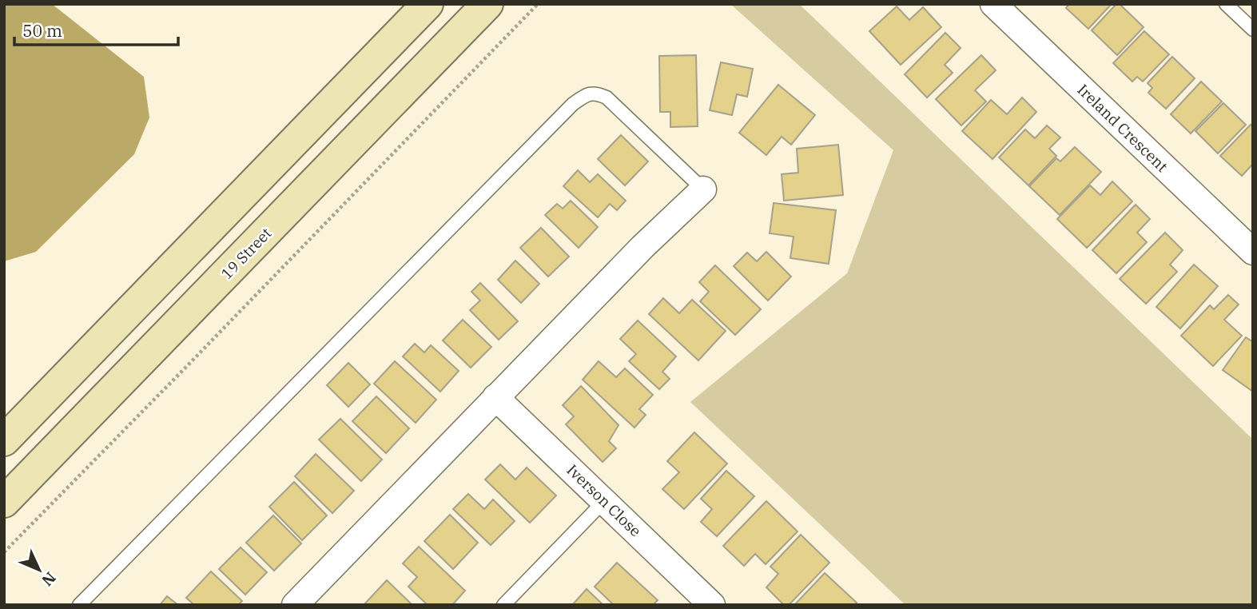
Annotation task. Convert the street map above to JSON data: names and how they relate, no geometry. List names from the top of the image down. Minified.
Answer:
{"streets":{"main road":["19 Street"],"street":["Ireland Crescent","Iverson Close"]},"scale_bar":"50 m","north":"bottom right"}
